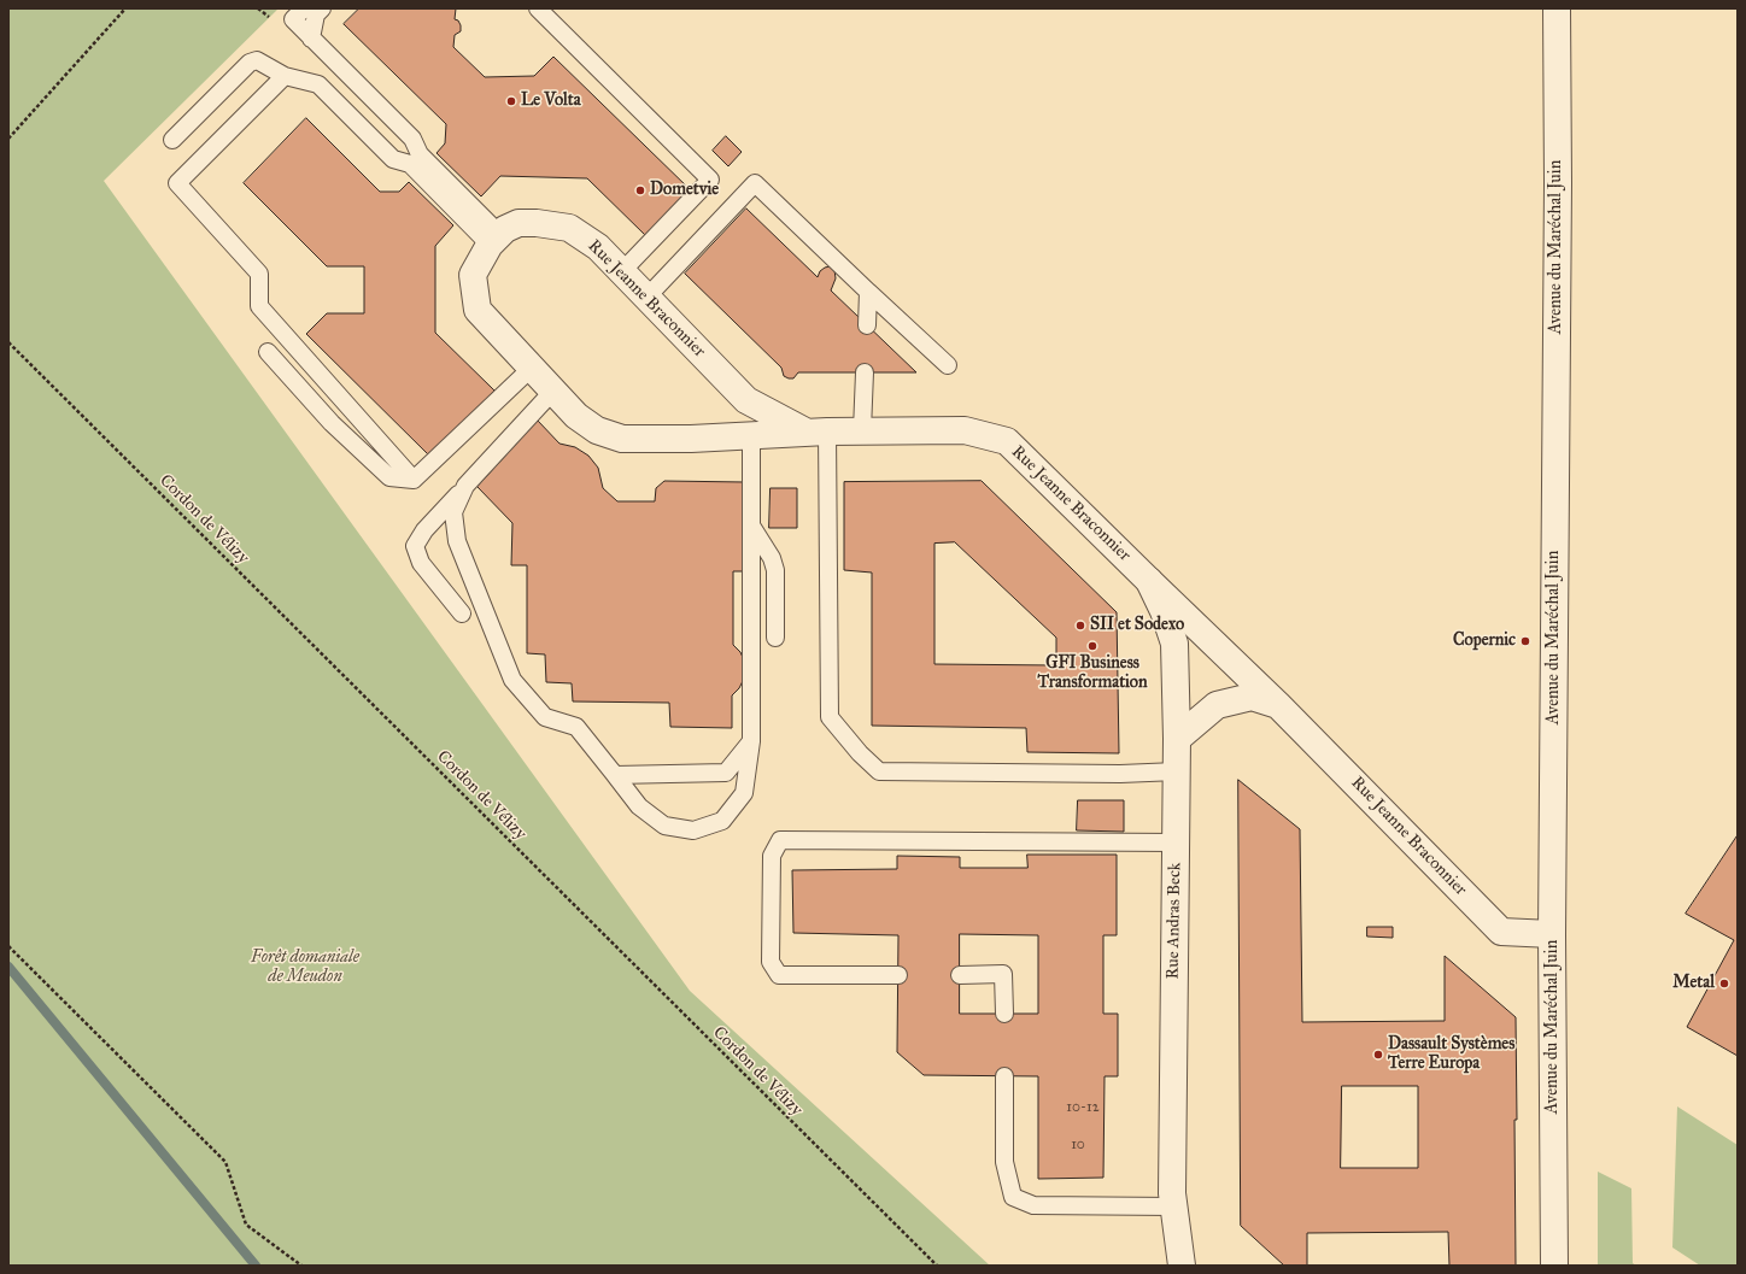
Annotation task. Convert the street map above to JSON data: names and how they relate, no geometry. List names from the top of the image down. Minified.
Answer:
{"streets":{"street":["Avenue du Maréchal Juin","Rue Jeanne Braconnier","Rue Andras Beck"],"path":["Cordon de Vélizy"]},"crossings":[["Avenue du Maréchal Juin","Rue Jeanne Braconnier"],["Rue Jeanne Braconnier","Rue Andras Beck"]],"parks":["Forêt domaniale de Meudon"],"places":["Le Volta","Dometvie","SII et Sodexo","Copernic","GFI Business Transformation","Metal","Dassault Systèmes Terre Europa"],"house_numbers":["10-12","10"]}
